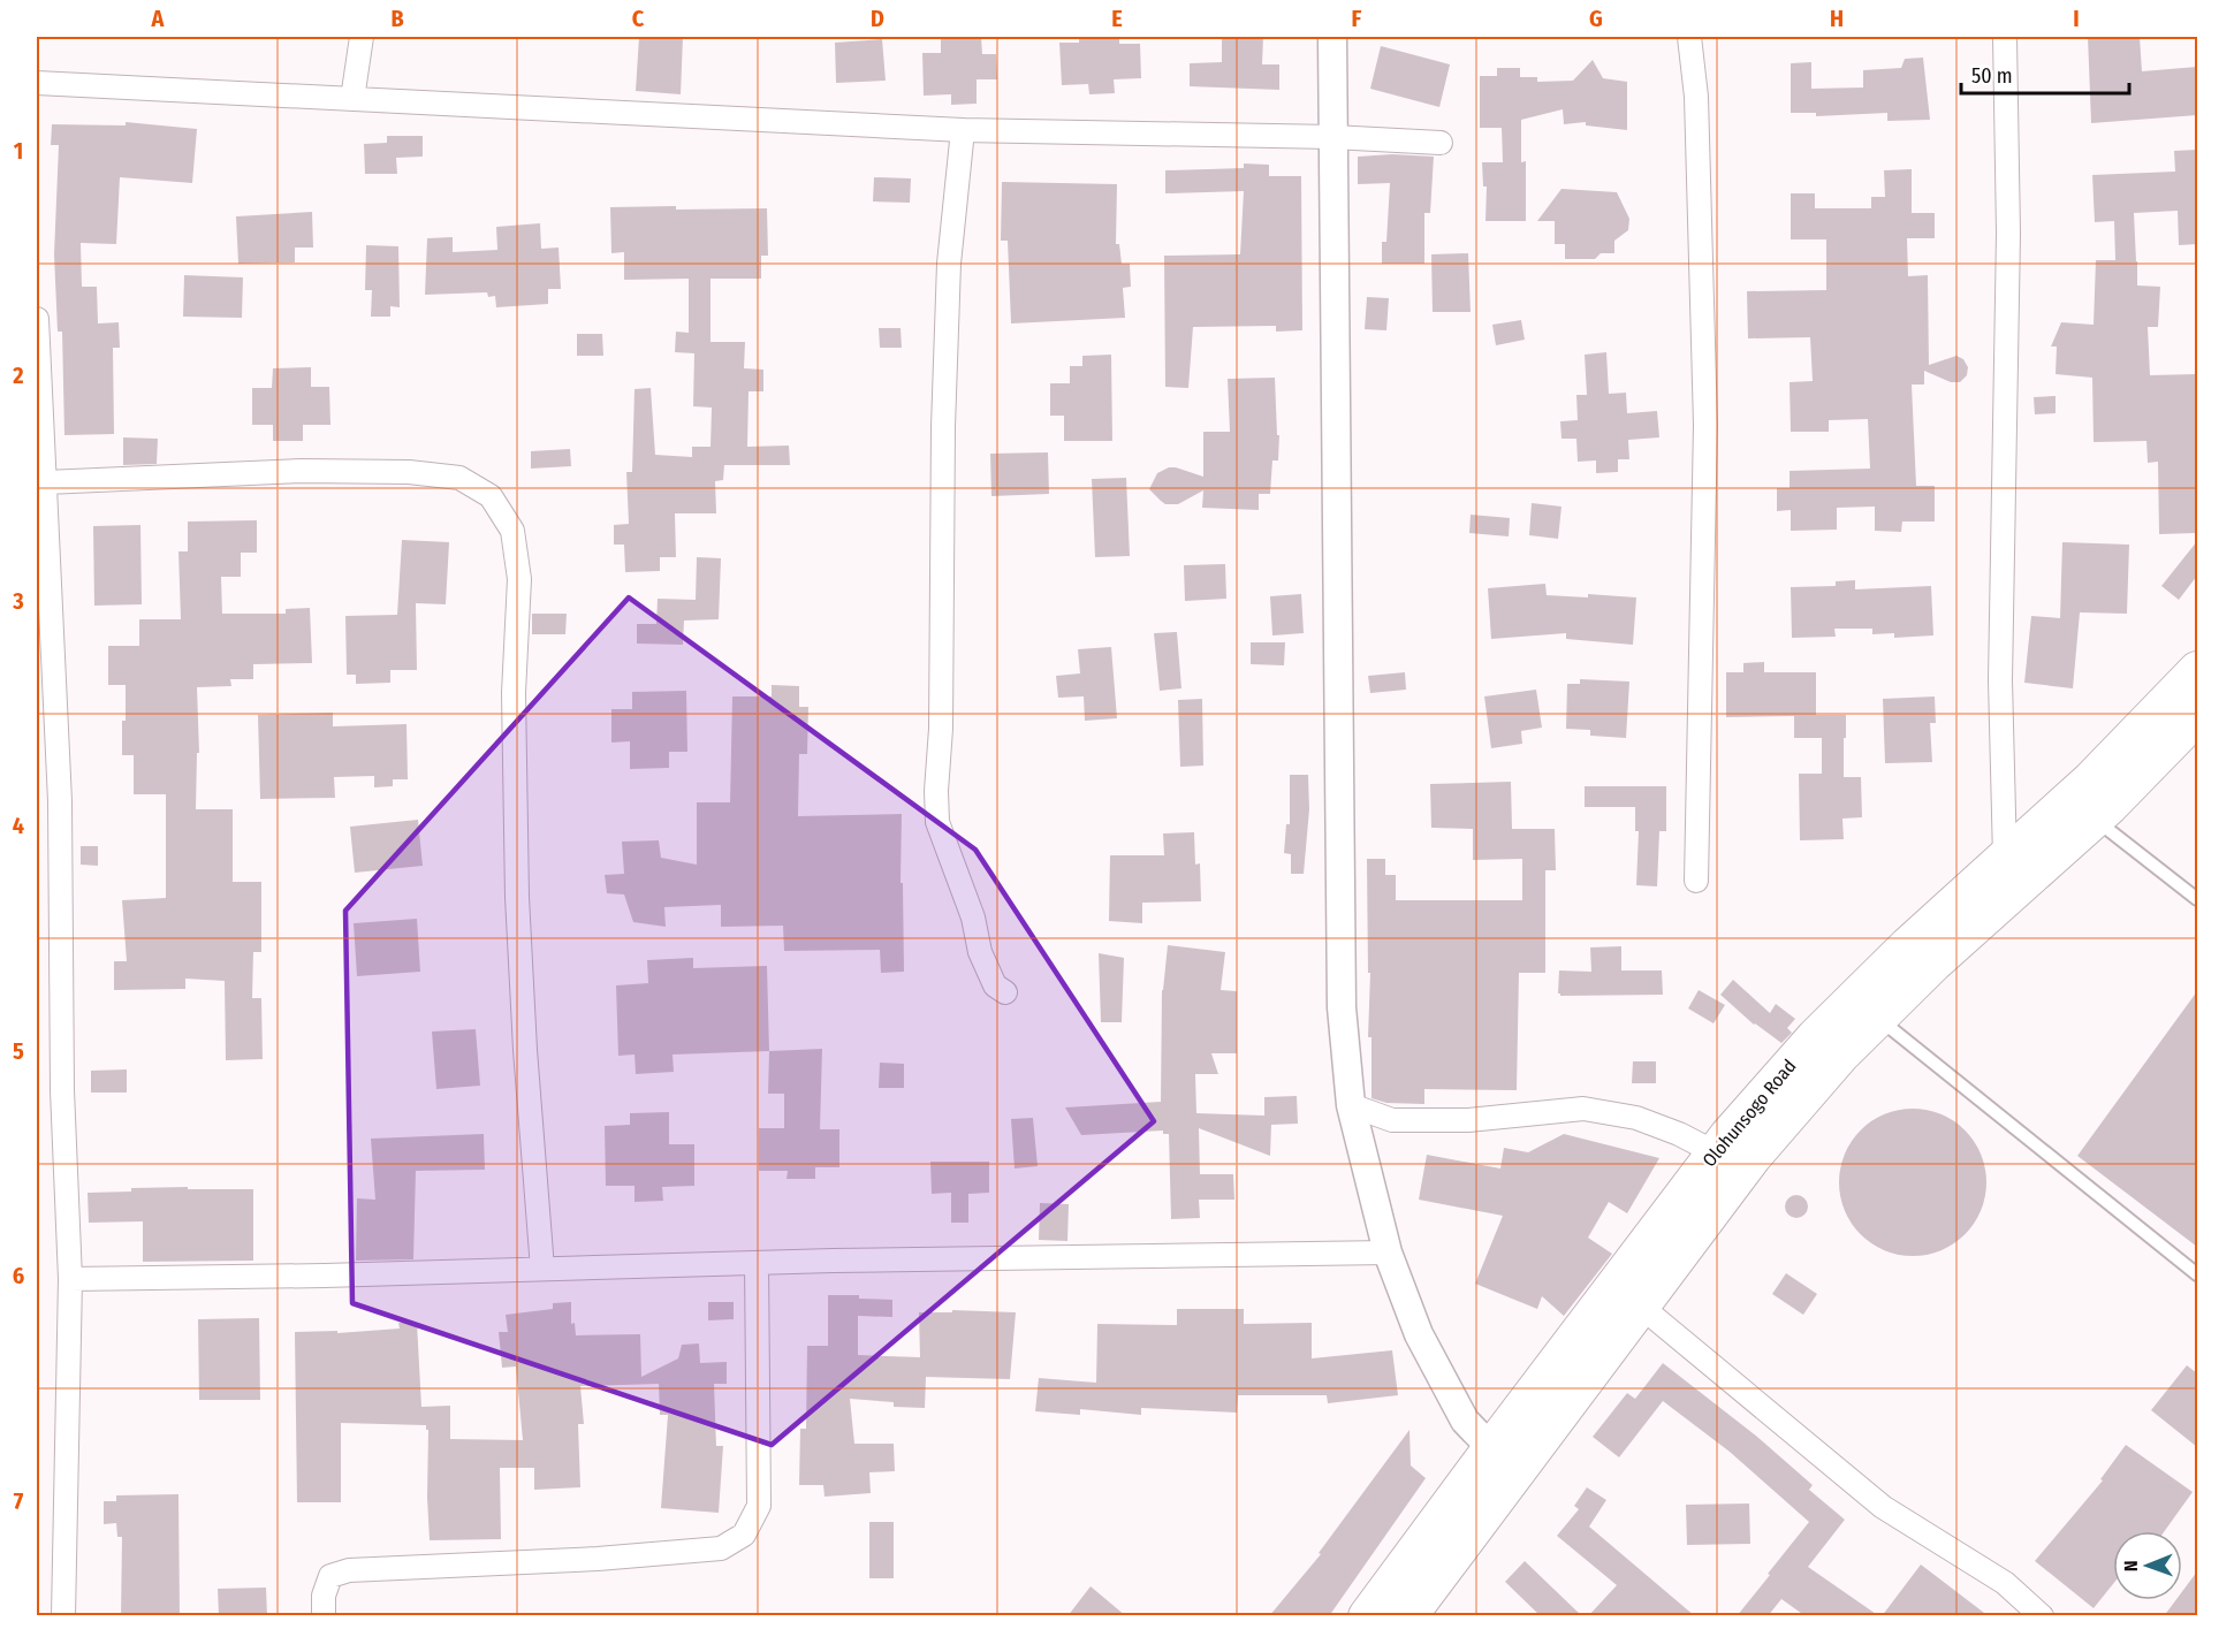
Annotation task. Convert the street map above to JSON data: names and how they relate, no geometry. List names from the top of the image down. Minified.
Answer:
{"streets":{"main road":["Olohunsogo Road"]},"scale_bar":"50 m","north":"left","grid":{"columns":["A","B","C","D","E","F","G","H","I"],"rows":["1","2","3","4","5","6","7"]}}
